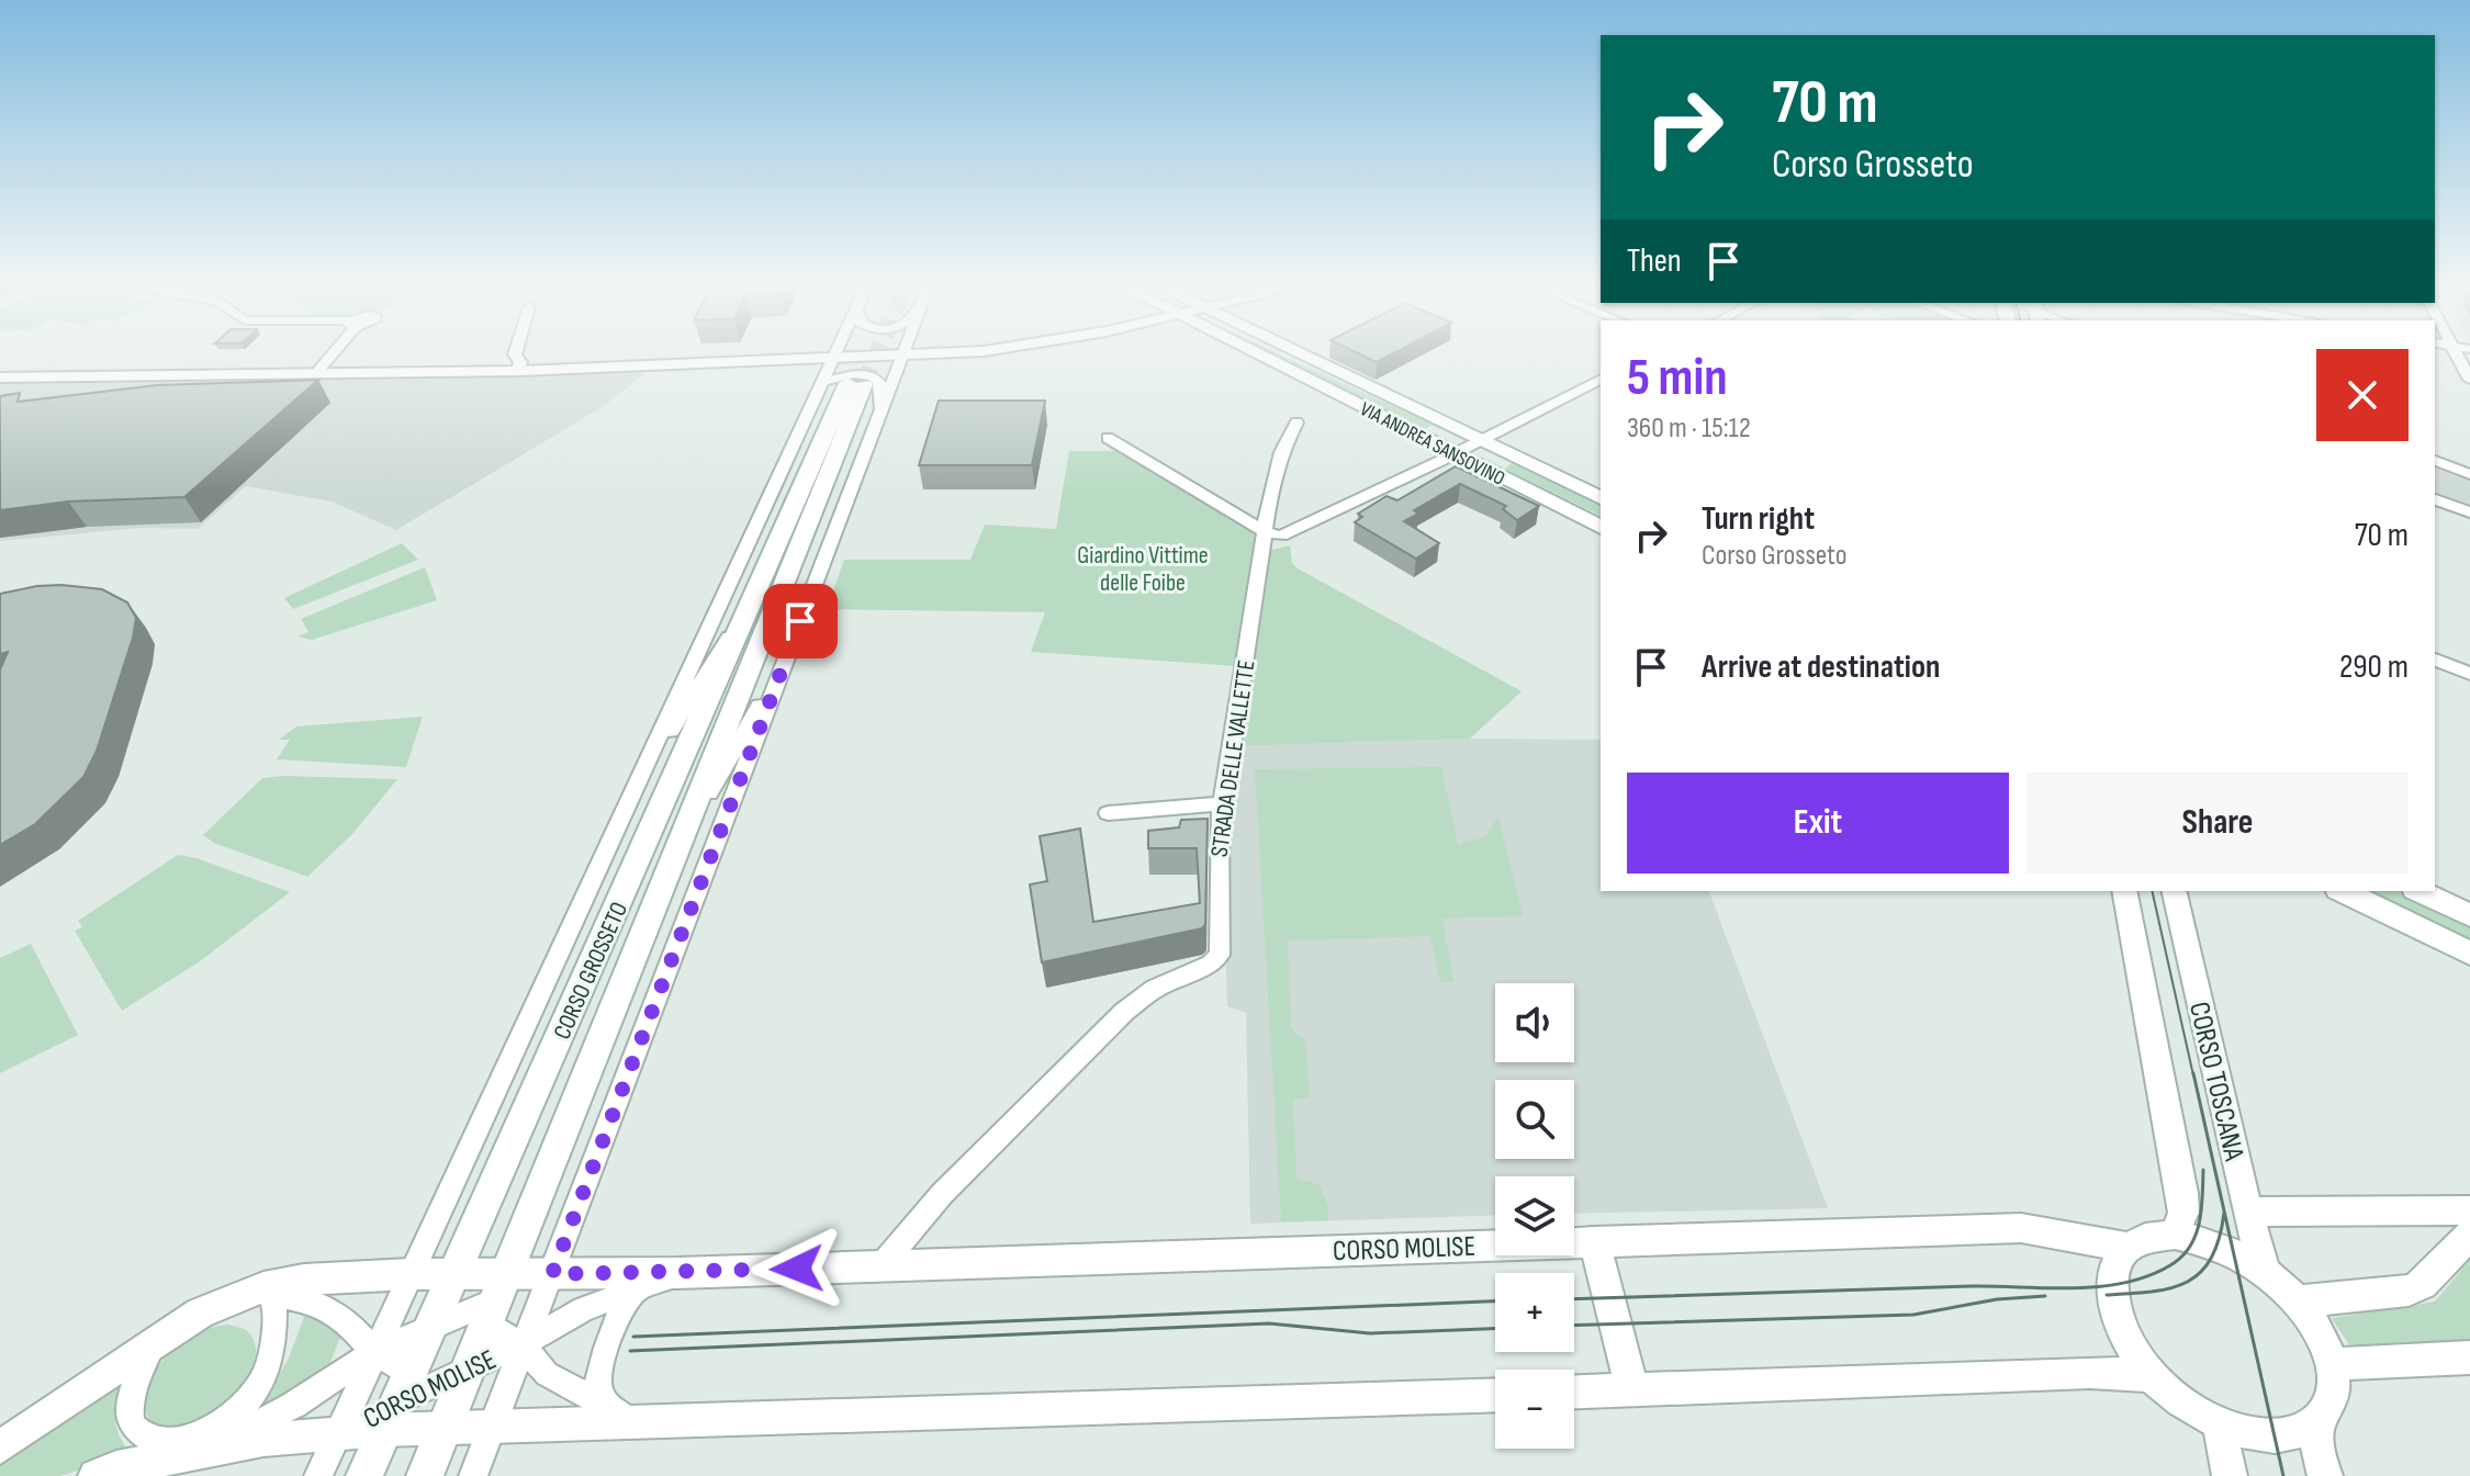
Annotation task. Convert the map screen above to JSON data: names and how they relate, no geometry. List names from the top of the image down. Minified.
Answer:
{"streets":{"main road":["VIA ANDREA SANSOVINO","CORSO GROSSETO"],"street":["STRADA DELLE VALLETTE","CORSO TOSCANA","CORSO MOLISE"]},"crossings":[["STRADA DELLE VALLETTE","CORSO MOLISE"],["CORSO GROSSETO","CORSO MOLISE"],["CORSO TOSCANA","CORSO MOLISE"]],"parks":["Giardino Vittime delle Foibe"],"page":{"turn":["70 m","Corso Grosseto"],"then":"Then","heading":["5 min","360 m · 15:12"],"list":[{"name":"Turn right","note":"Corso Grosseto","value":"70 m"},{"name":"Arrive at destination","value":"290 m"}],"buttons":["Exit","Share"],"map_buttons":["+","−"]}}
